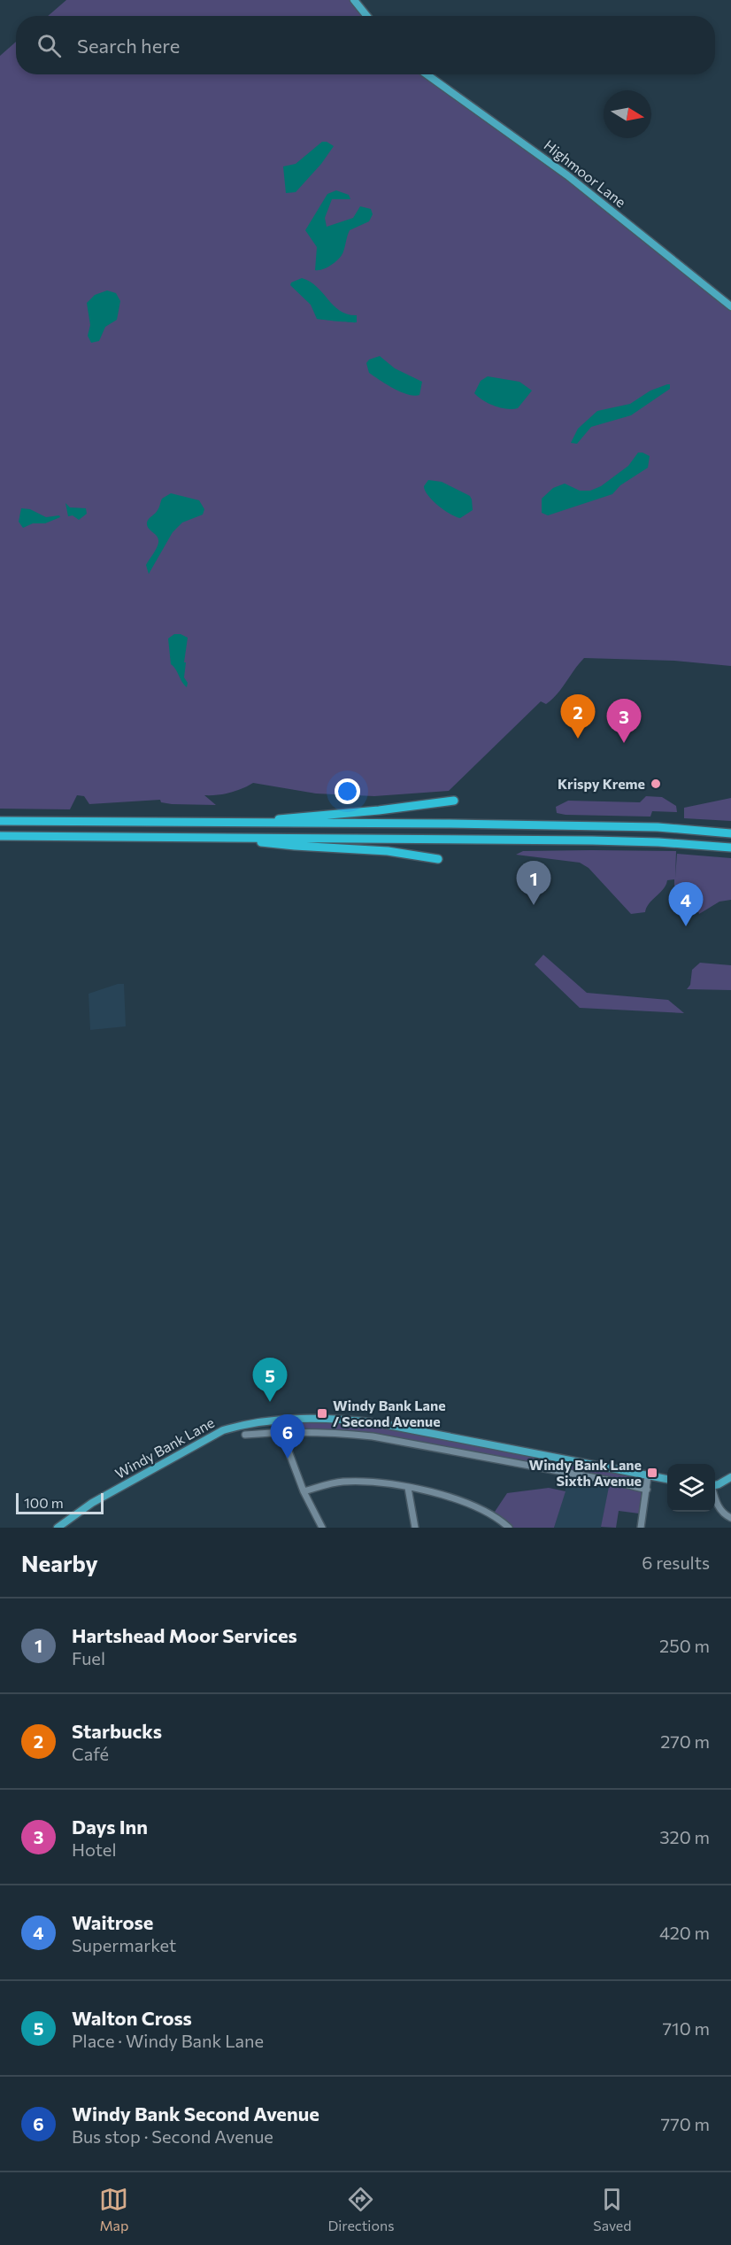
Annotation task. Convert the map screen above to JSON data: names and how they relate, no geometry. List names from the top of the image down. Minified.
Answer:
{"streets":{"main road":["Highmoor Lane","Windy Bank Lane"]},"places":{"other":["Krispy Kreme"],"transit":["Windy Bank Lane / Second Avenue","Windy Bank Lane Sixth Avenue"]},"scale_bar":"100 m","north":"right","page":{"search":"Search here","pins":["2","3","1","4","5","6"],"scale":"100 m","heading":["Nearby","6 results"],"list":[{"mark":"1","name":"Hartshead Moor Services","note":"Fuel","value":"250 m"},{"mark":"2","name":"Starbucks","note":"Café","value":"270 m"},{"mark":"3","name":"Days Inn","note":"Hotel","value":"320 m"},{"mark":"4","name":"Waitrose","note":"Supermarket","value":"420 m"},{"mark":"5","name":"Walton Cross","note":"Place · Windy Bank Lane","value":"710 m"},{"mark":"6","name":"Windy Bank Second Avenue","note":"Bus stop · Second Avenue","value":"770 m"}],"nav":["Map","Directions","Saved"]}}
